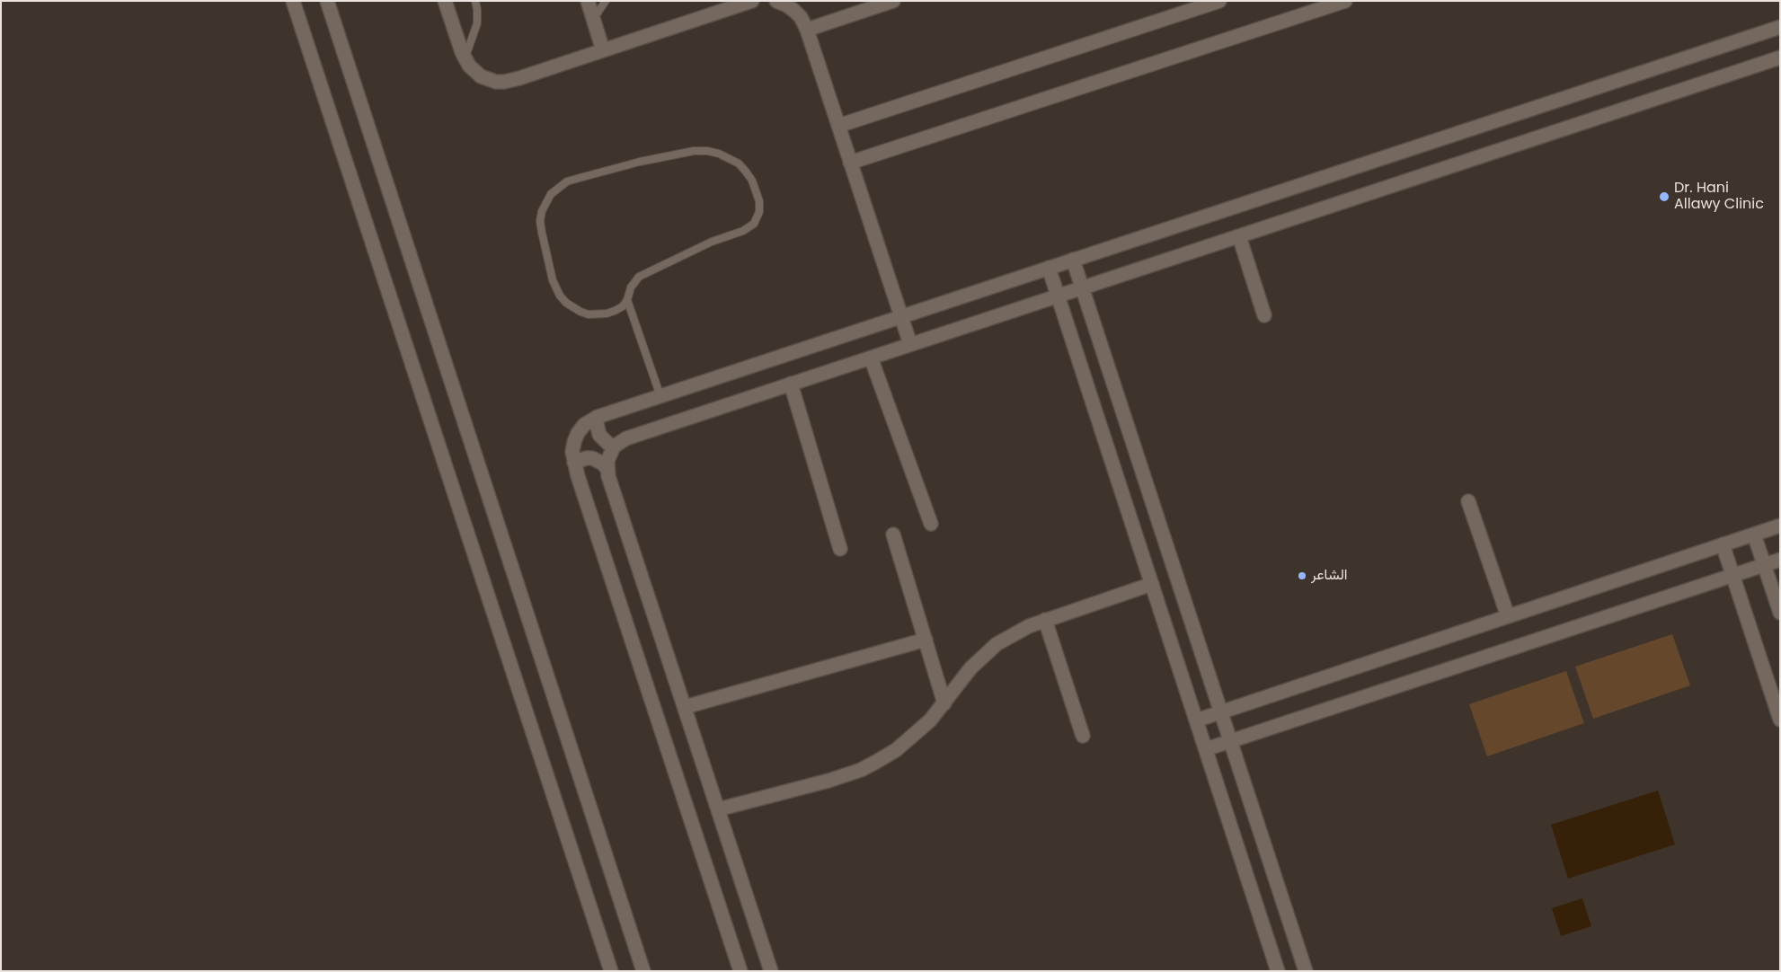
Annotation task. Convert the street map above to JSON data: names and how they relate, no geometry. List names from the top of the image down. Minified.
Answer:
{"places":["Dr. Hani Allawy Clinic","الشاعر"]}
